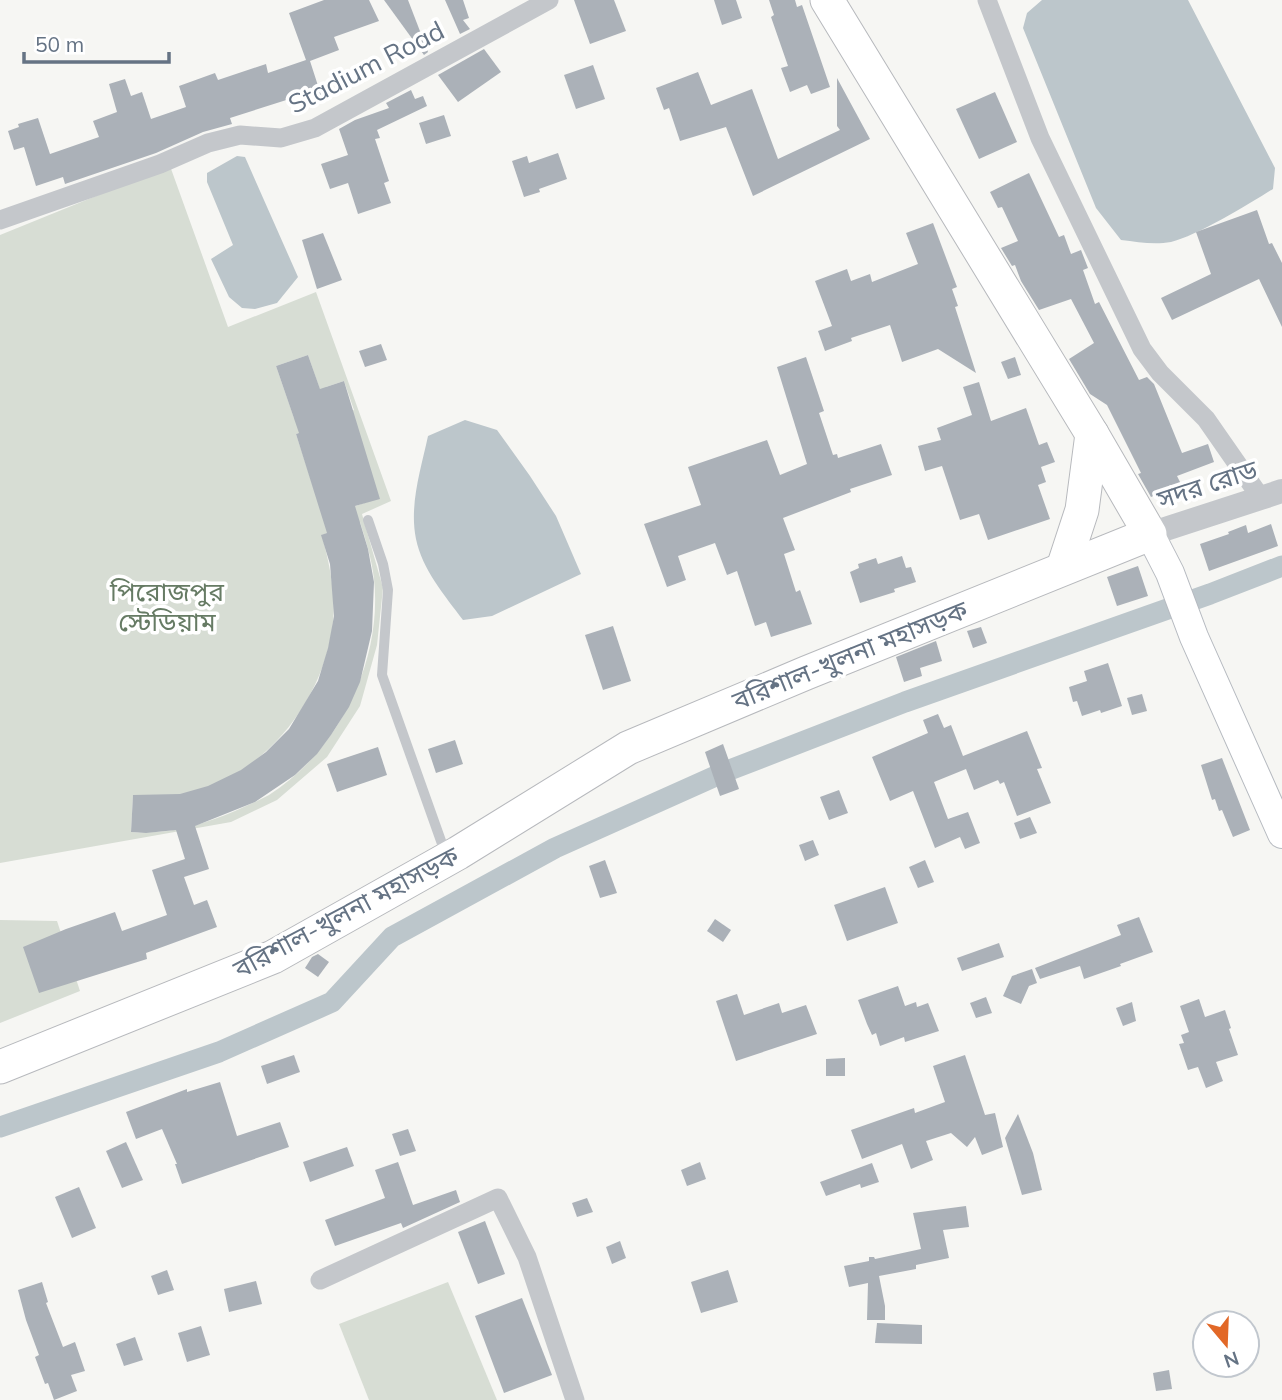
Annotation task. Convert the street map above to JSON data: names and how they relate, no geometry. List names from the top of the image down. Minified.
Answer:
{"streets":{"highway":["বরিশাল-খুলনা মহাসড়ক"],"street":["Stadium Road","সদর রোড"]},"crossings":[["সদর রোড","বরিশাল-খুলনা মহাসড়ক"]],"parks":["পিরোজপুর স্টেডিয়াম"],"scale_bar":"50 m","north":"bottom"}
